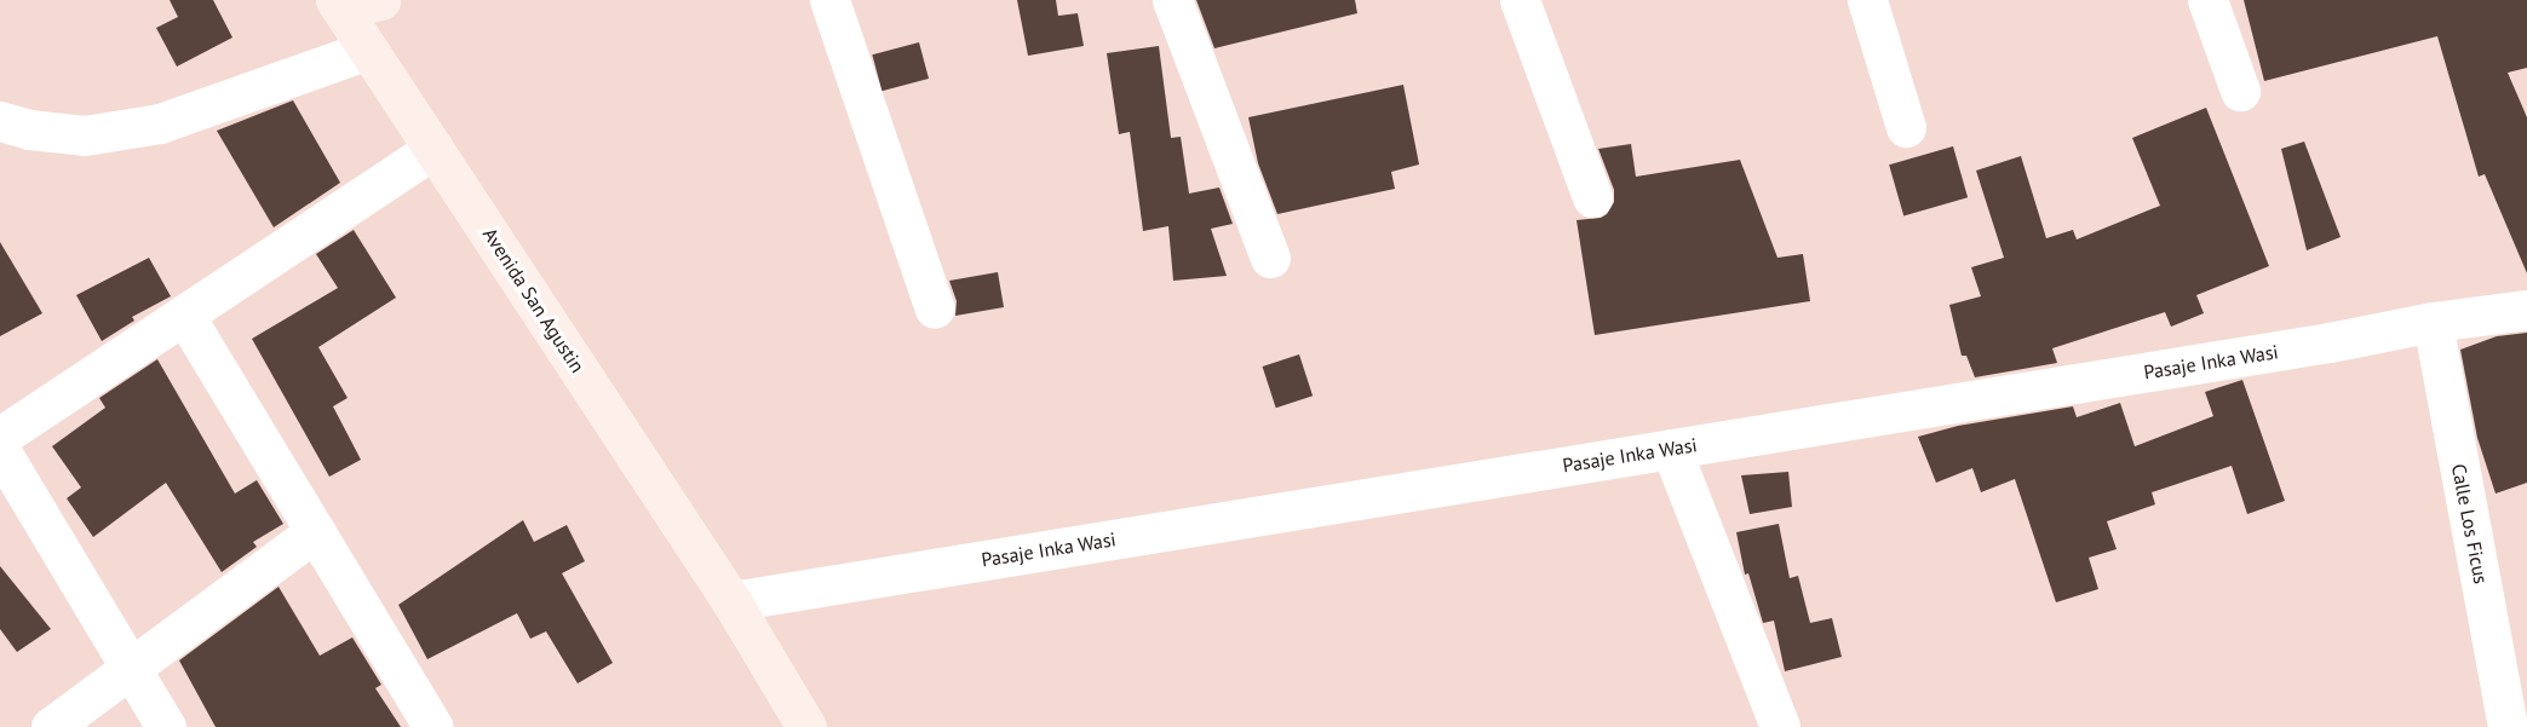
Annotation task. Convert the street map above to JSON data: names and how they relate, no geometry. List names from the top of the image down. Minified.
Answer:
{"streets":{"street":["Avenida San Agustin","Pasaje Inka Wasi","Calle Los Ficus"]},"crossings":[["Avenida San Agustin","Pasaje Inka Wasi"],["Pasaje Inka Wasi","Calle Los Ficus"]]}
